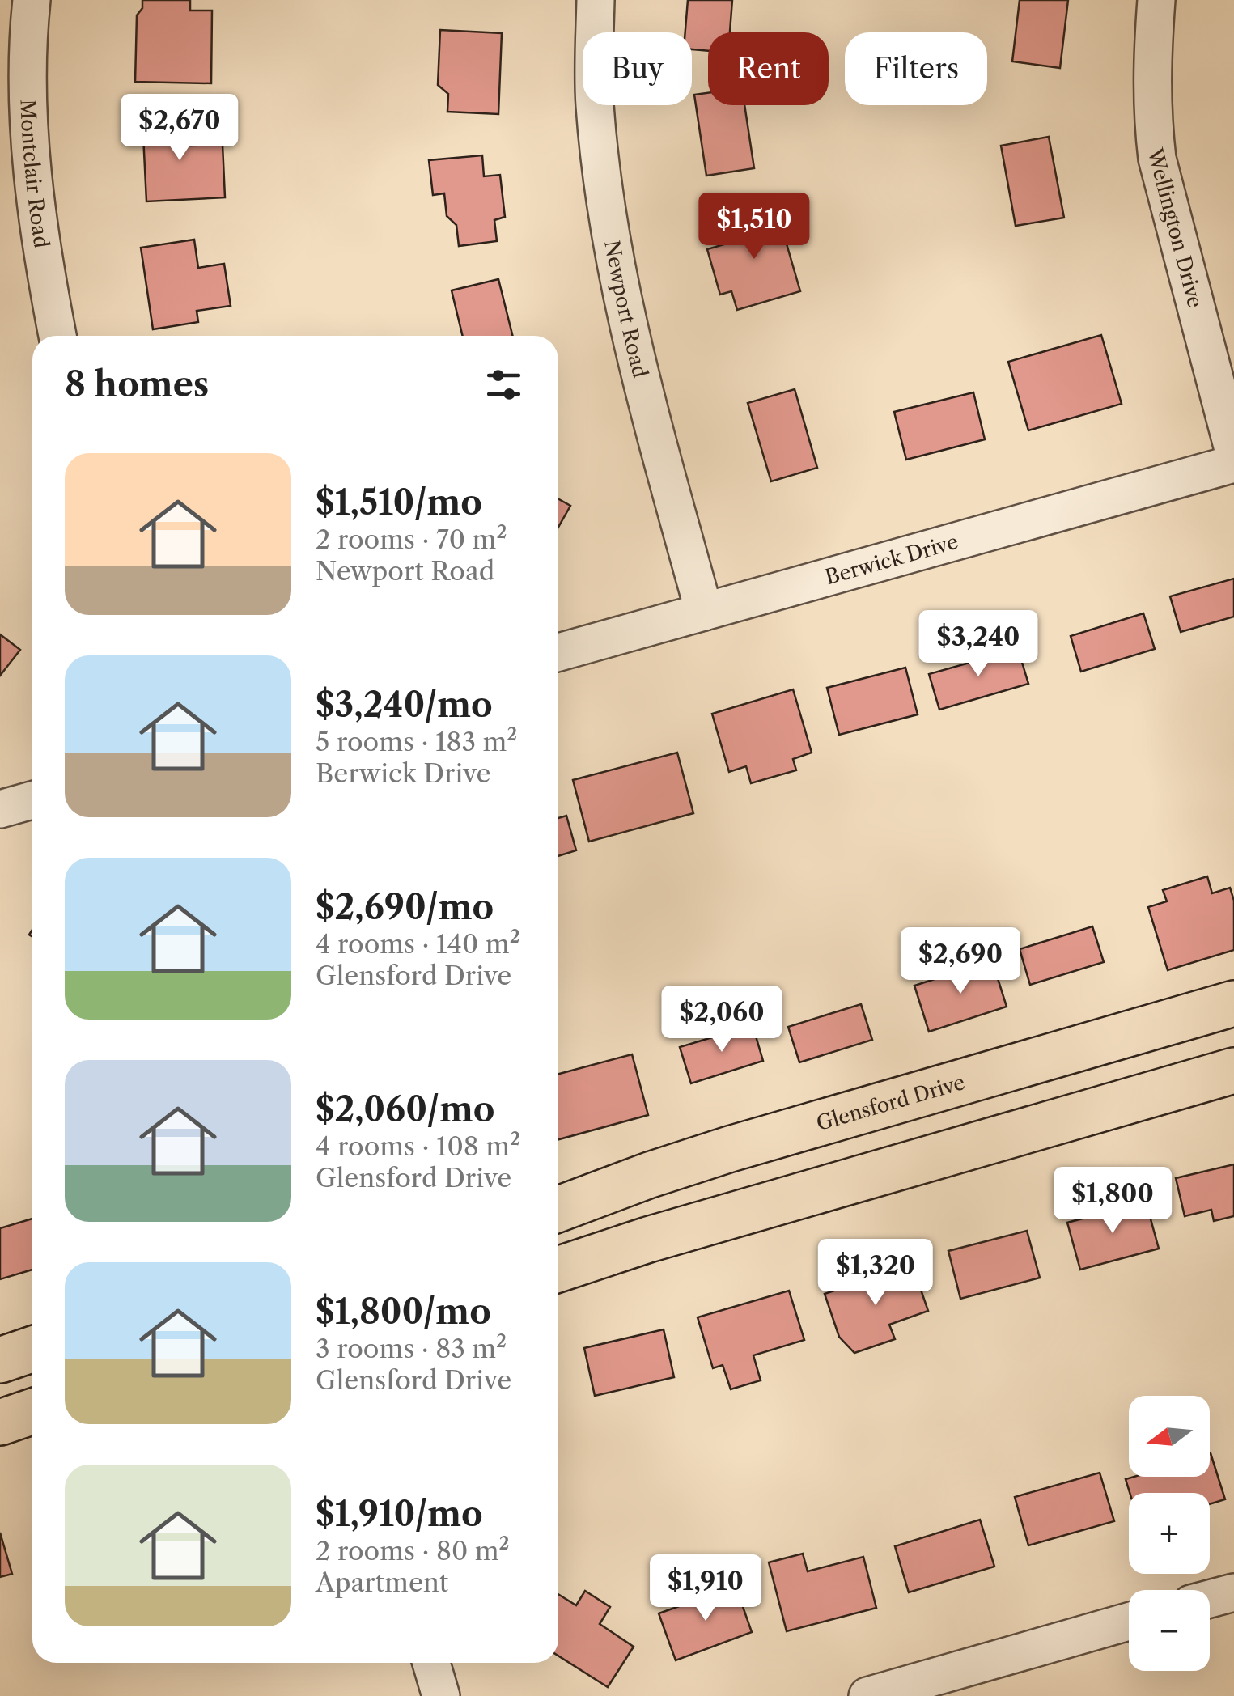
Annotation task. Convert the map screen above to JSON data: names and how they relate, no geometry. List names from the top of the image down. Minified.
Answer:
{"streets":{"main road":["Glensford Drive"],"street":["Montclair Road","Wellington Drive","Newport Road","Berwick Drive"]},"crossings":[["Newport Road","Berwick Drive"]],"north":"left","page":{"chip":["Buy","Rent","Filters"],"price":["$2,670","$1,510","$3,240","$2,690","$2,060","$1,800","$1,320","$1,910"],"heading":"8 homes","list":[{"name":"$1,510/mo","note":"2 rooms · 70 m² · Newport Road"},{"name":"$3,240/mo","note":"5 rooms · 183 m² · Berwick Drive"},{"name":"$2,690/mo","note":"4 rooms · 140 m² · Glensford Drive"},{"name":"$2,060/mo","note":"4 rooms · 108 m² · Glensford Drive"},{"name":"$1,800/mo","note":"3 rooms · 83 m² · Glensford Drive"},{"name":"$1,910/mo","note":"2 rooms · 80 m² · Apartment"}],"map_buttons":["+","−"]}}
